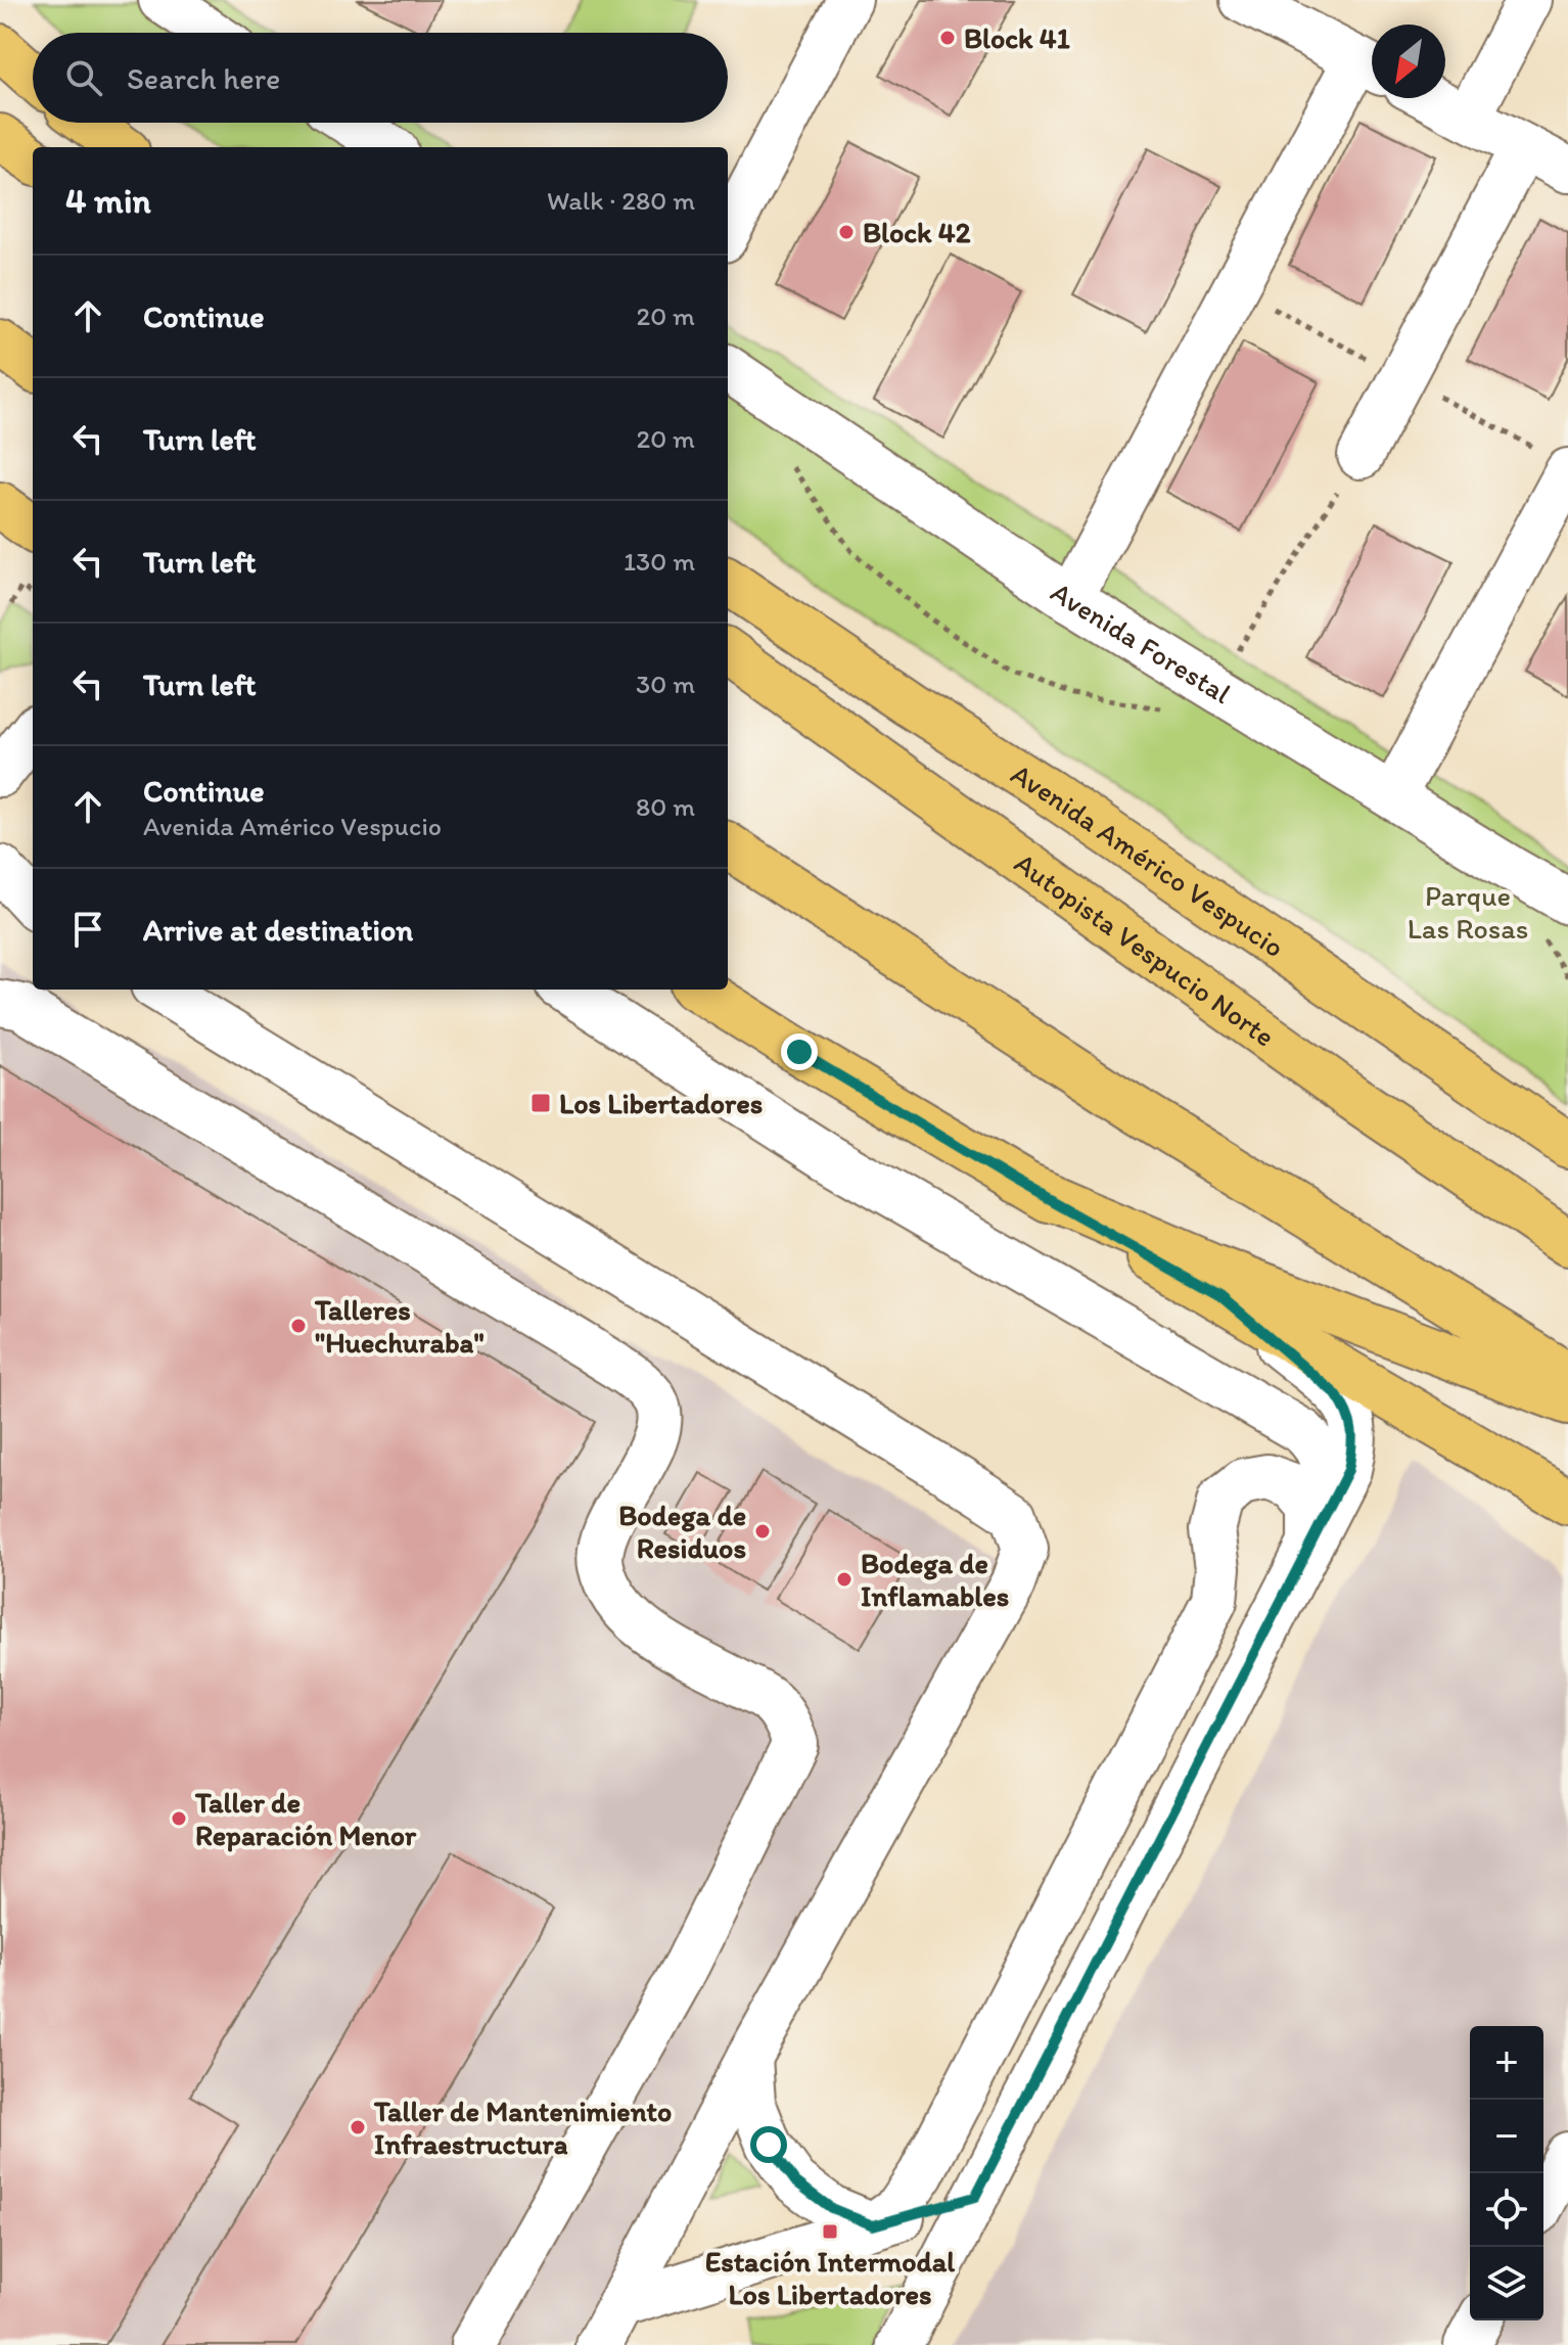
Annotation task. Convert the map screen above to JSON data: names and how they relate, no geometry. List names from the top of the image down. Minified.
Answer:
{"streets":{"main road":["Avenida Américo Vespucio","Autopista Vespucio Norte"],"street":["Avenida Forestal"]},"parks":["Parque Las Rosas"],"places":{"other":["Block 41","Block 42","Talleres \"Huechuraba\"","Bodega de Residuos","Bodega de Inflamables","Taller de Reparación Menor","Taller de Mantenimiento Infraestructura"],"transit":["Los Libertadores","Estación Intermodal Los Libertadores"]},"north":"bottom left","page":{"search":"Search here","heading":["4 min","Walk · 280 m"],"list":[["Continue","20 m"],["Turn left","20 m"],["Turn left","130 m"],["Turn left","30 m"],["Continue","Avenida Américo Vespucio","80 m"],"Arrive at destination"],"map_buttons":["+","−"]}}
